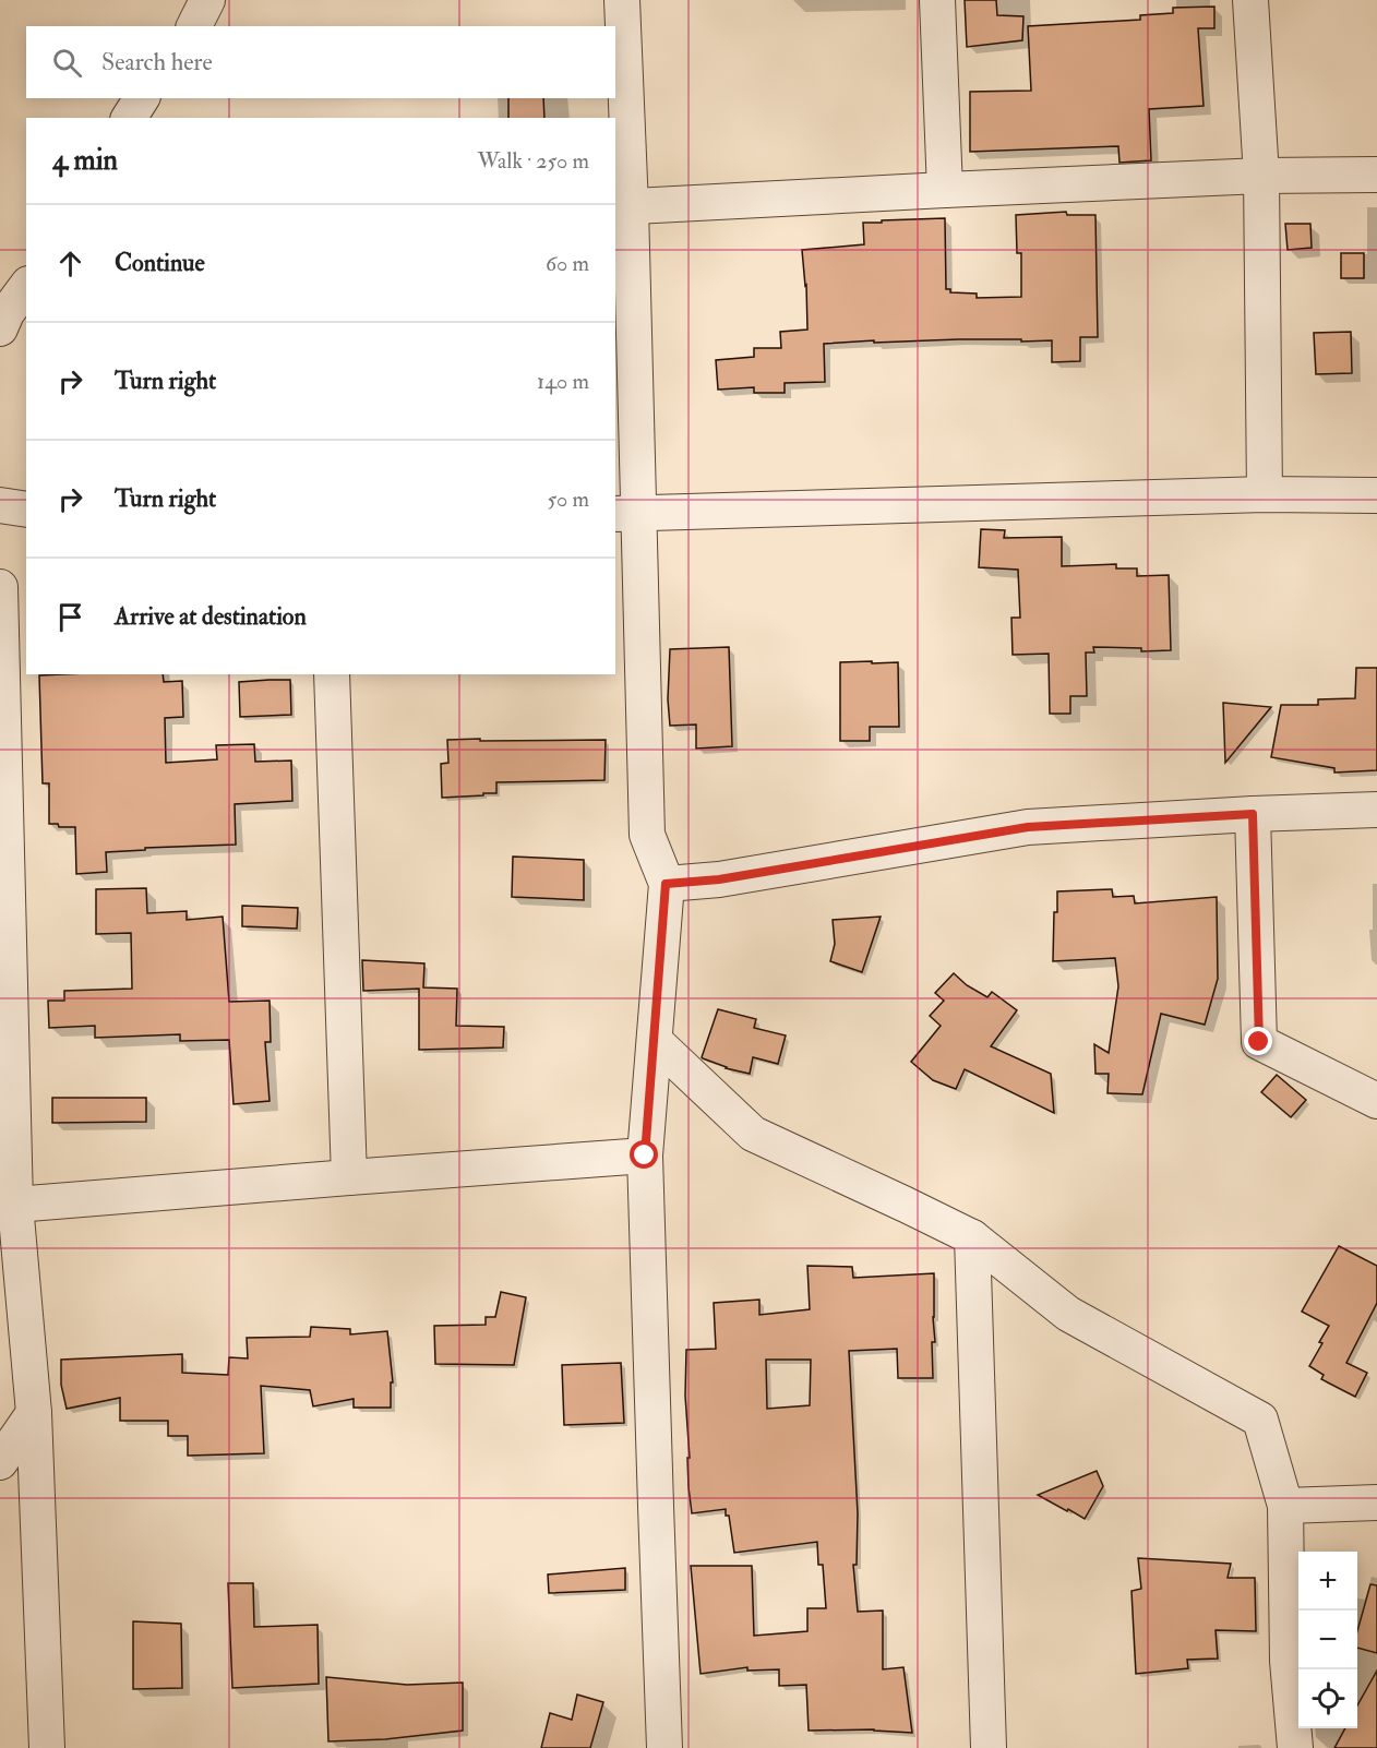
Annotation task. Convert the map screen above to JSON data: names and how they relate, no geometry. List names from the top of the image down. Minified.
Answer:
{"page":{"search":"Search here","heading":["4 min","Walk · 250 m"],"list":[["Continue","60 m"],["Turn right","140 m"],["Turn right","50 m"],"Arrive at destination"],"map_buttons":["+","−"]}}
